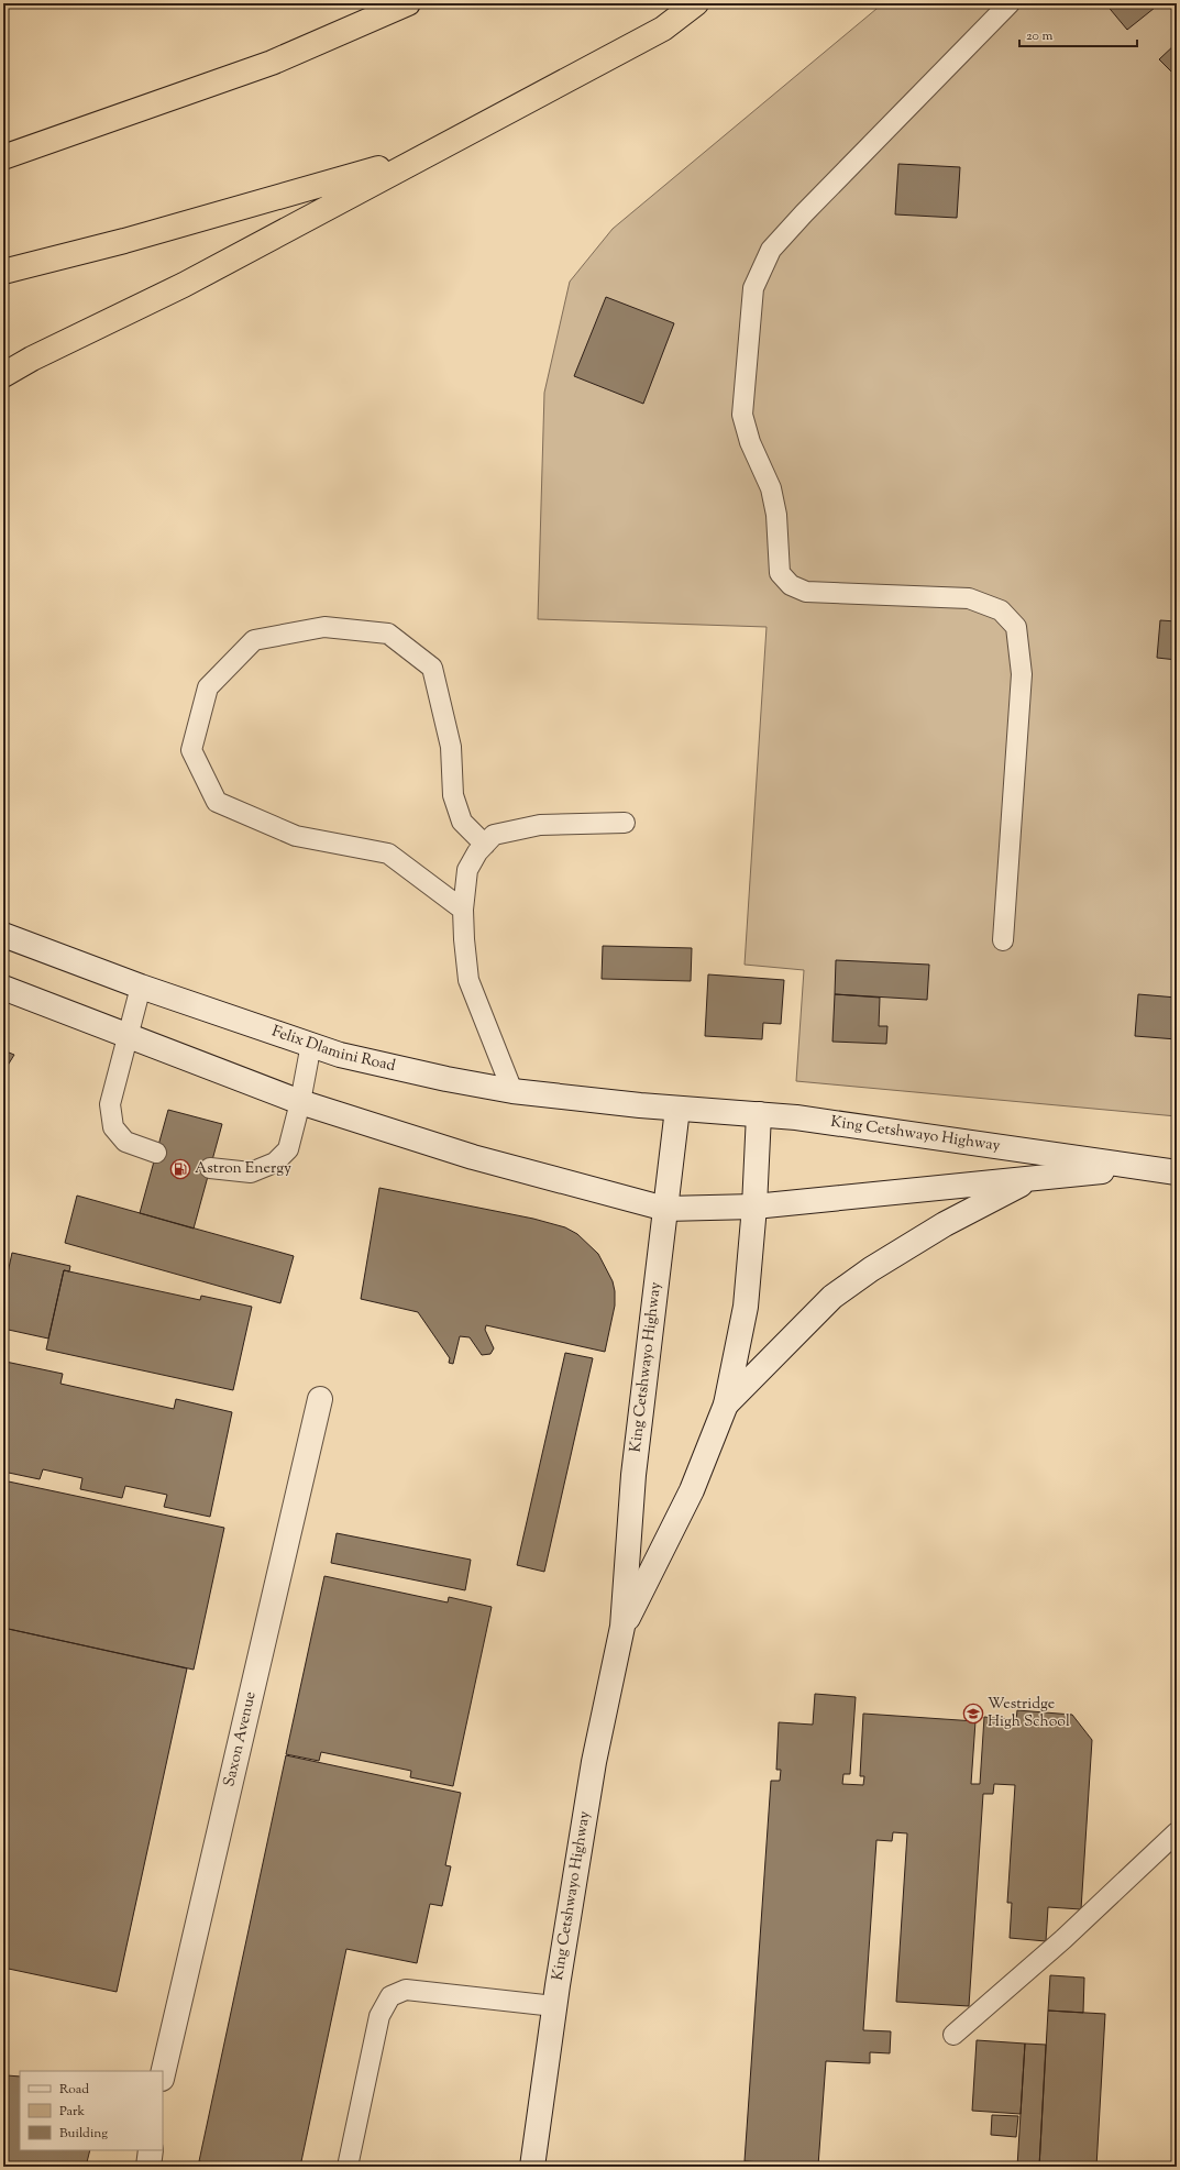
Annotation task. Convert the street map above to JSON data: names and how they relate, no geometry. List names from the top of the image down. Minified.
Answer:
{"streets":{"main road":["Felix Dlamini Road","King Cetshwayo Highway","Saxon Avenue"]},"crossings":[["Felix Dlamini Road","King Cetshwayo Highway"]],"places":{"fuel station":["Astron Energy"],"school or university":["Westridge High School"]},"legend":["Road","Park","Building"],"scale_bar":"20 m"}
